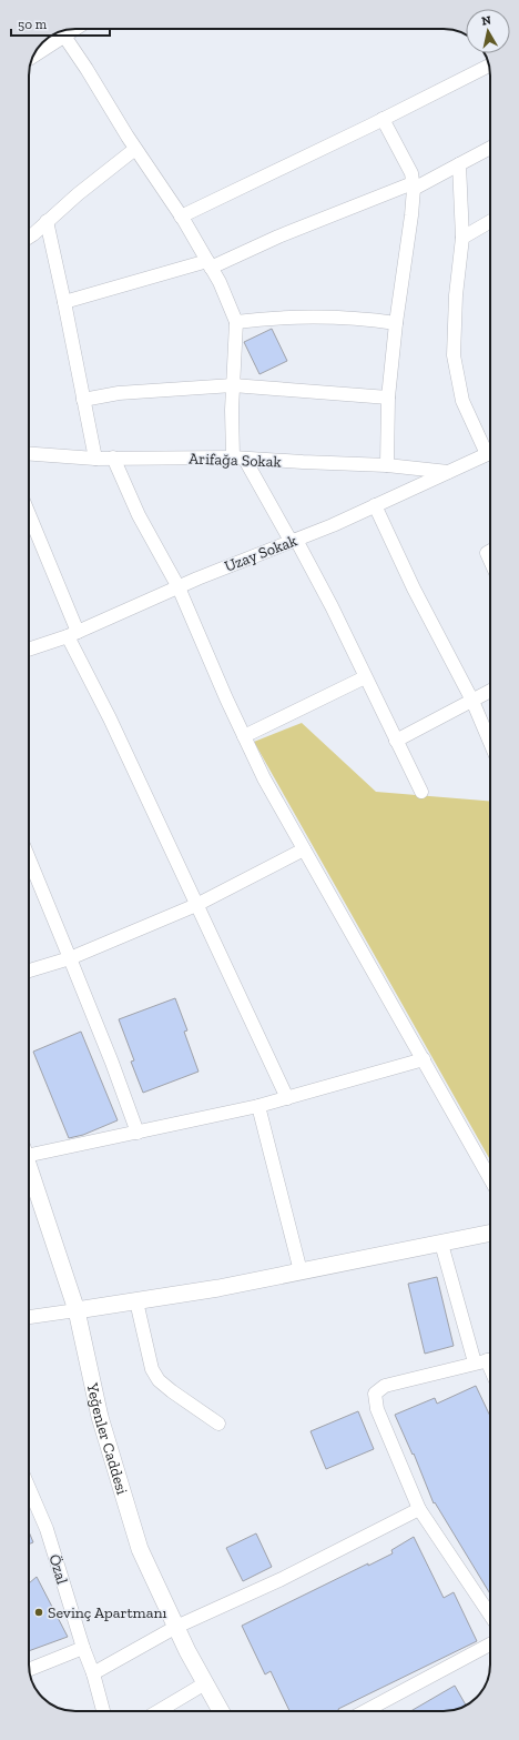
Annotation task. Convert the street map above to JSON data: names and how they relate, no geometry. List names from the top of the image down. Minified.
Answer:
{"streets":{"street":["Arifağa Sokak","Uzay Sokak","Yeğenler Caddesi","Özal"]},"crossings":[["Arifağa Sokak","Uzay Sokak"]],"places":["Sevinç Apartmanı"],"scale_bar":"50 m","north":"top"}
